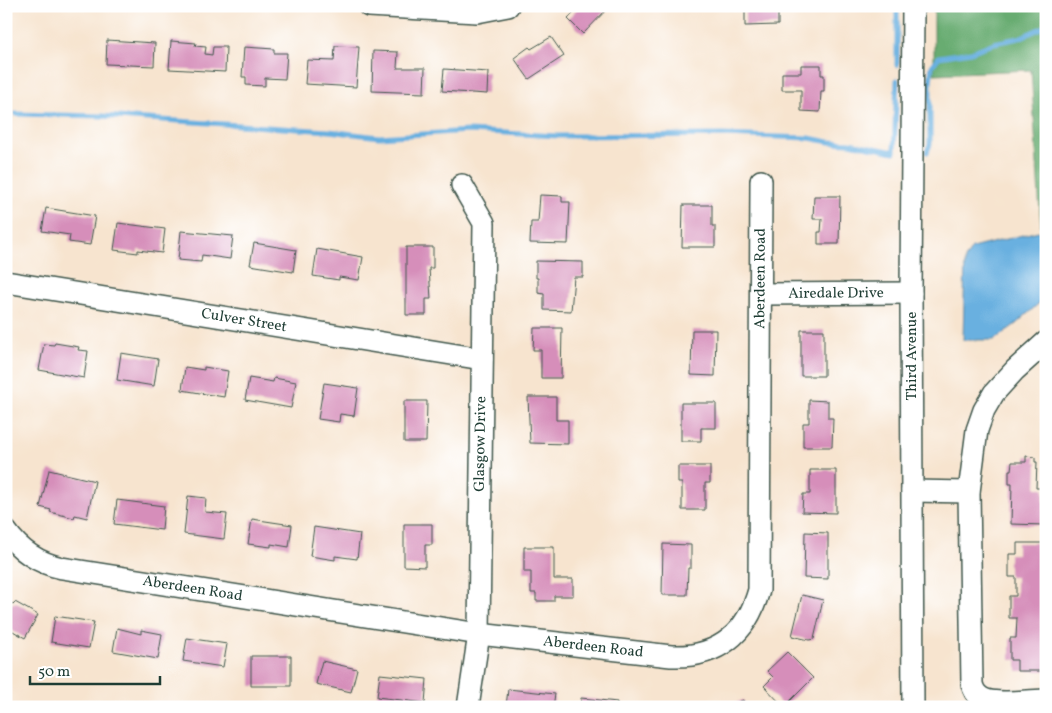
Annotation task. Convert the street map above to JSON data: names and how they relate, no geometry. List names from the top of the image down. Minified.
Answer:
{"streets":{"street":["Aberdeen Road","Airedale Drive","Culver Street","Third Avenue","Glasgow Drive"]},"crossings":[["Aberdeen Road","Airedale Drive"],["Aberdeen Road","Glasgow Drive"],["Airedale Drive","Third Avenue"],["Culver Street","Glasgow Drive"]],"scale_bar":"50 m"}
